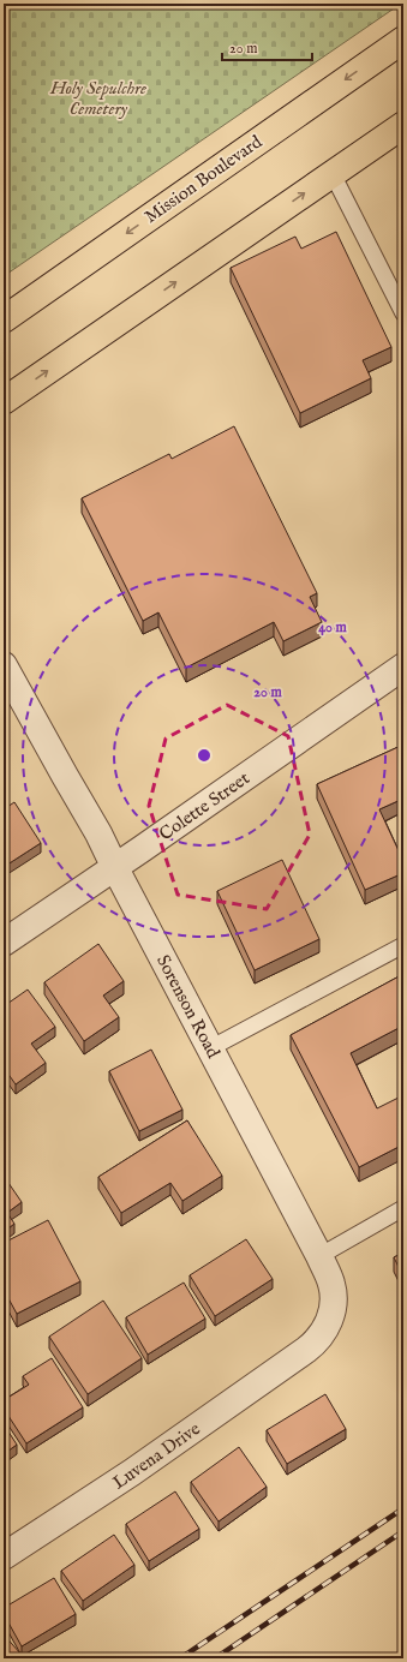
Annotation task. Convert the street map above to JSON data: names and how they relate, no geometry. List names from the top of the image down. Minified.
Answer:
{"streets":{"main road":["Mission Boulevard"],"street":["Colette Street","Sorenson Road","Luvena Drive"]},"crossings":[["Colette Street","Sorenson Road"],["Sorenson Road","Luvena Drive"]],"parks":["Holy Sepulchre Cemetery"],"scale_bar":"20 m","rings":["40 m","20 m"]}
